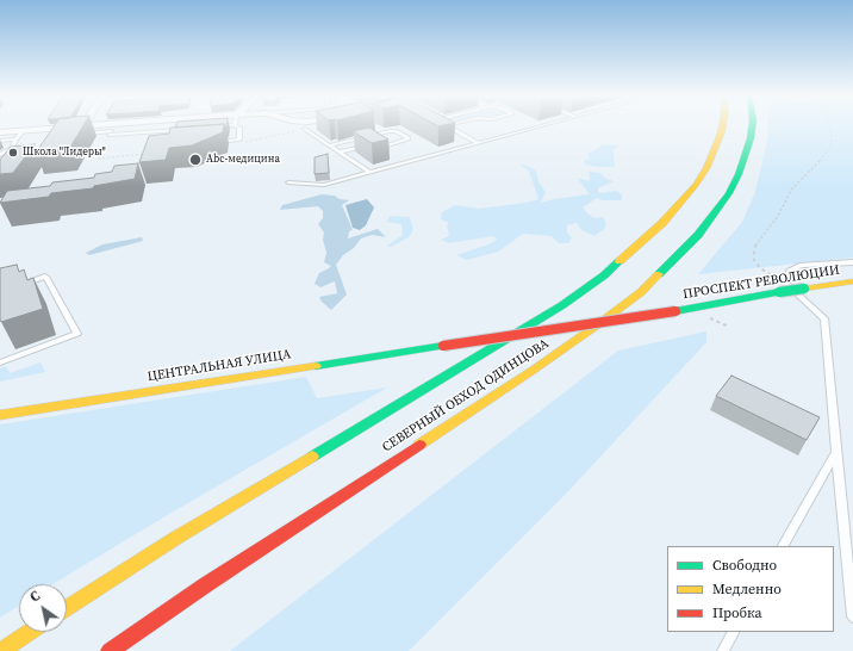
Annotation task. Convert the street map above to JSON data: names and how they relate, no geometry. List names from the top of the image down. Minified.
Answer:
{"streets":{"main road":["ПРОСПЕКТ РЕВОЛЮЦИИ","ЦЕНТРАЛЬНАЯ УЛИЦА","СЕВЕРНЫЙ ОБХОД ОДИНЦОВА"]},"crossings":[["ПРОСПЕКТ РЕВОЛЮЦИИ","ЦЕНТРАЛЬНАЯ УЛИЦА"]],"places":["Школа \"Лидеры\"","Abc-медицина"],"legend":["Свободно","Медленно","Пробка"],"north":"top left"}
